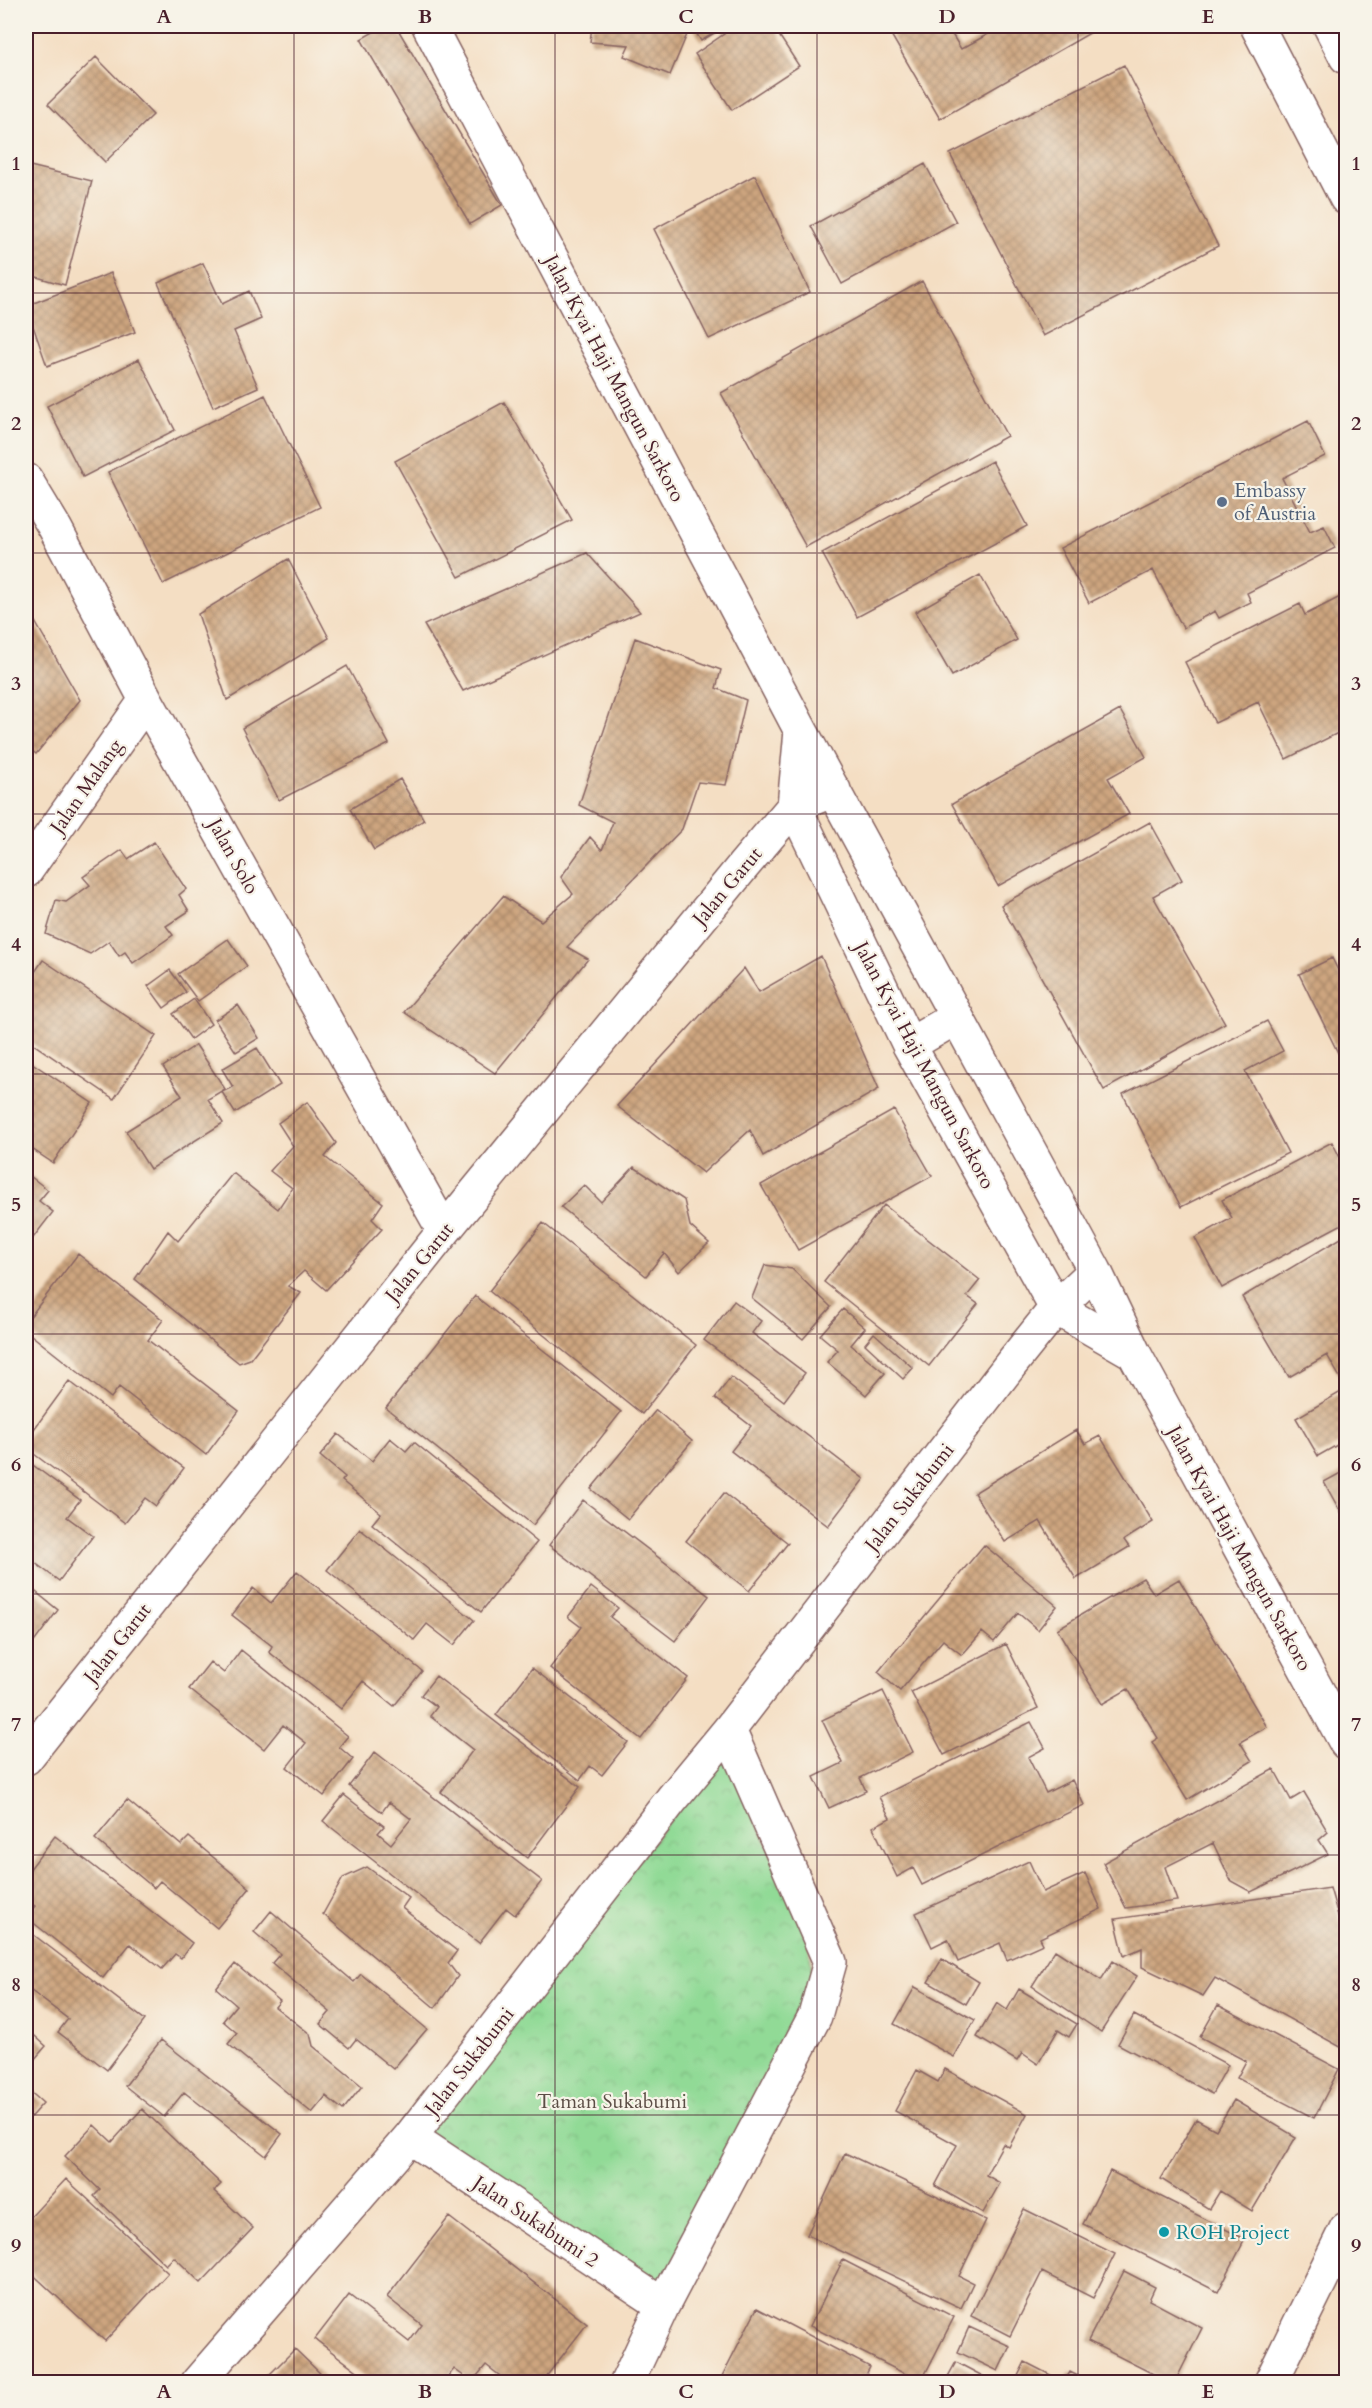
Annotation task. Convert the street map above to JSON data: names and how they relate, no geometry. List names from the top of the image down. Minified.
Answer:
{"streets":{"street":["Jalan Kyai Haji Mangun Sarkoro","Jalan Malang","Jalan Solo","Jalan Garut","Jalan Sukabumi","Jalan Sukabumi 2"]},"crossings":[["Jalan Kyai Haji Mangun Sarkoro","Jalan Garut"],["Jalan Kyai Haji Mangun Sarkoro","Jalan Sukabumi"],["Jalan Malang","Jalan Solo"],["Jalan Solo","Jalan Garut"],["Jalan Sukabumi","Jalan Sukabumi 2"]],"parks":["Taman Sukabumi"],"places":["Embassy of Austria","ROH Project"],"grid":{"columns":["A","B","C","D","E"],"rows":["1","2","3","4","5","6","7","8","9"]}}
